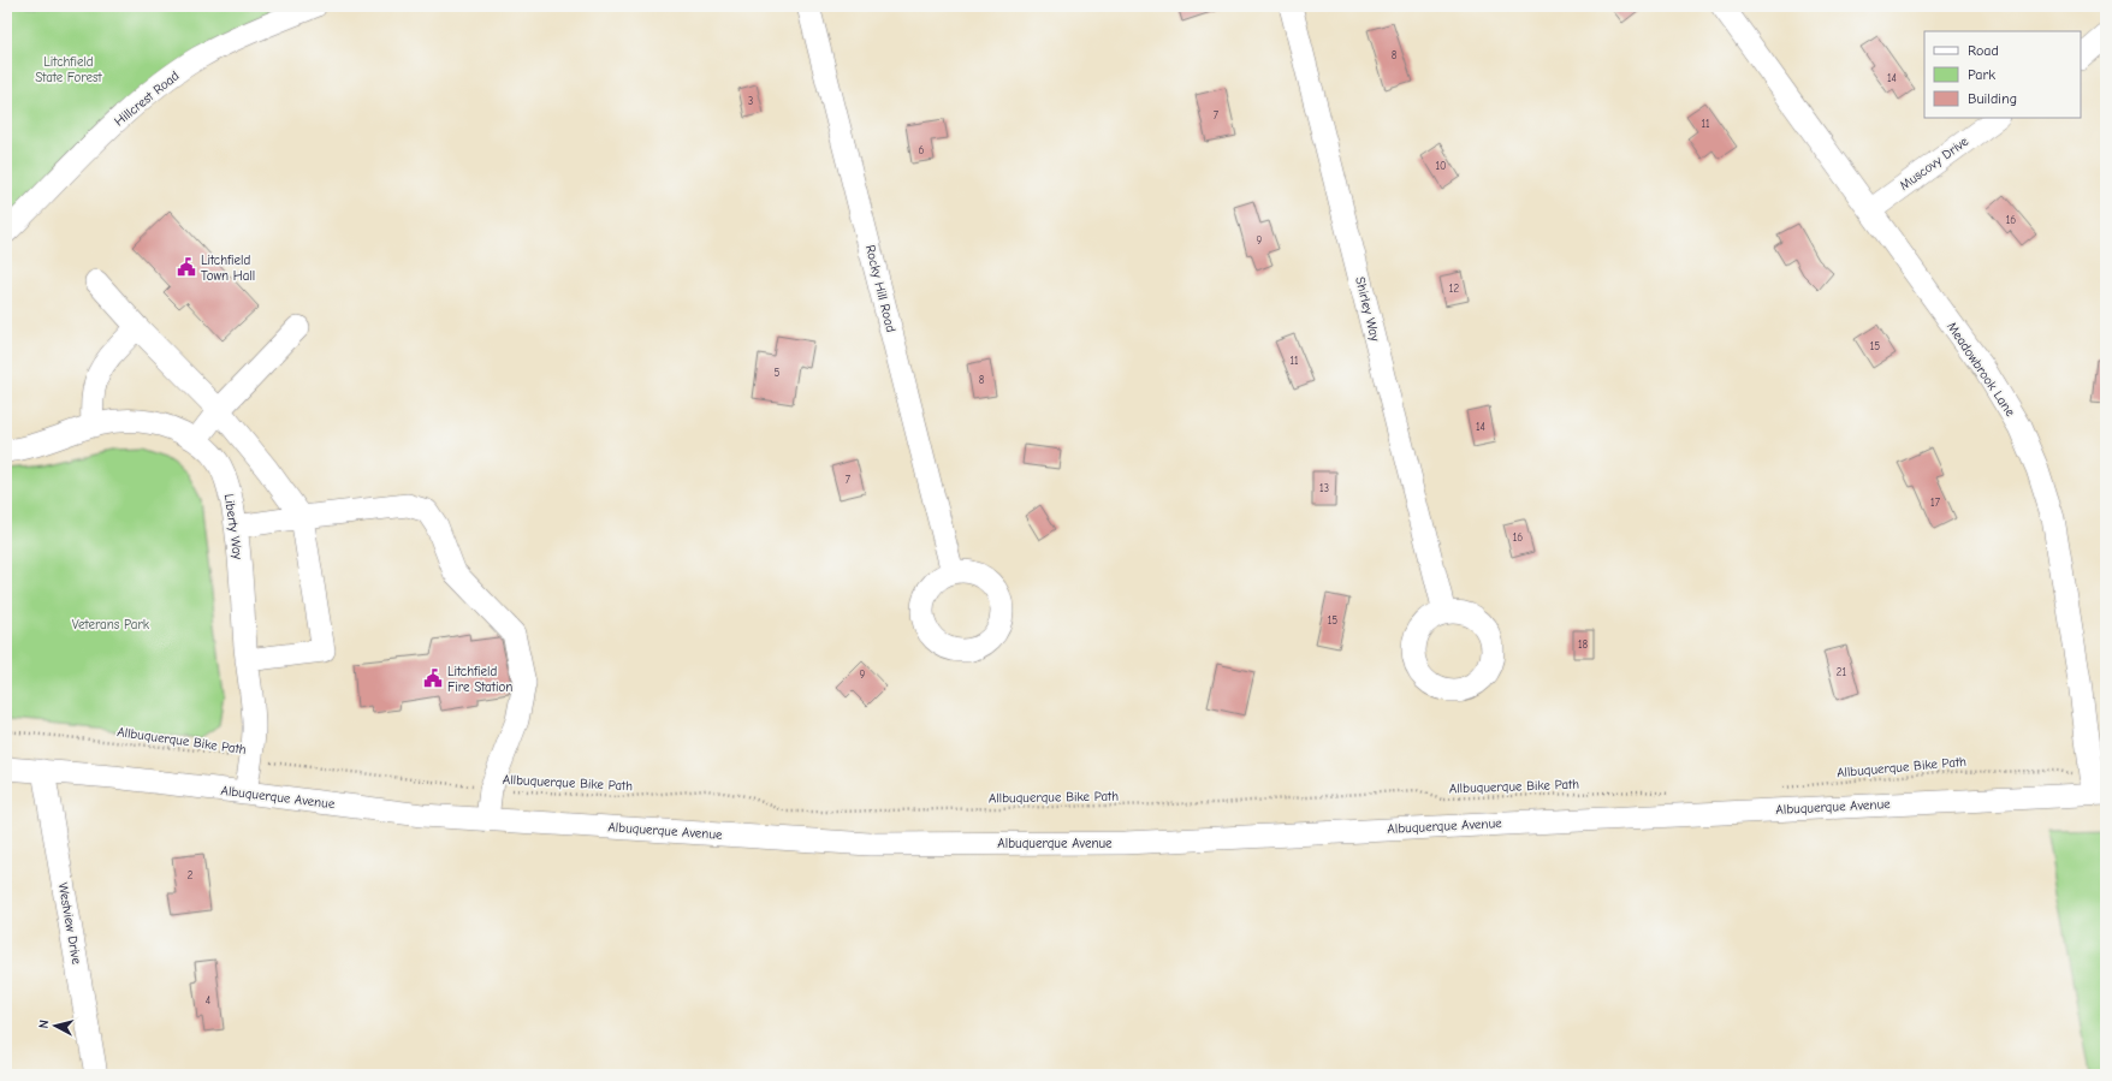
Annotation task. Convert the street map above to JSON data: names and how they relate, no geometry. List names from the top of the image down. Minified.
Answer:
{"streets":{"street":["Hillcrest Road","Muscovy Drive","Rocky Hill Road","Shirley Way","Meadowbrook Lane","Liberty Way","Albuquerque Avenue","Westview Drive"],"path":["Allbuquerque Bike Path"]},"crossings":[["Muscovy Drive","Meadowbrook Lane"],["Meadowbrook Lane","Allbuquerque Bike Path"],["Meadowbrook Lane","Albuquerque Avenue"],["Liberty Way","Allbuquerque Bike Path"],["Liberty Way","Albuquerque Avenue"],["Allbuquerque Bike Path","Albuquerque Avenue"],["Albuquerque Avenue","Westview Drive"]],"parks":["Litchfield State Forest","Veterans Park"],"places":{"public building":["Litchfield Town Hall","Litchfield Fire Station"]},"house_numbers":["8","14","3","7","11","6","10","16","9","12","15","11","5","8","14","7","13","17","16","15","18","21","9","2","4"],"legend":["Road","Park","Building"],"north":"left"}
